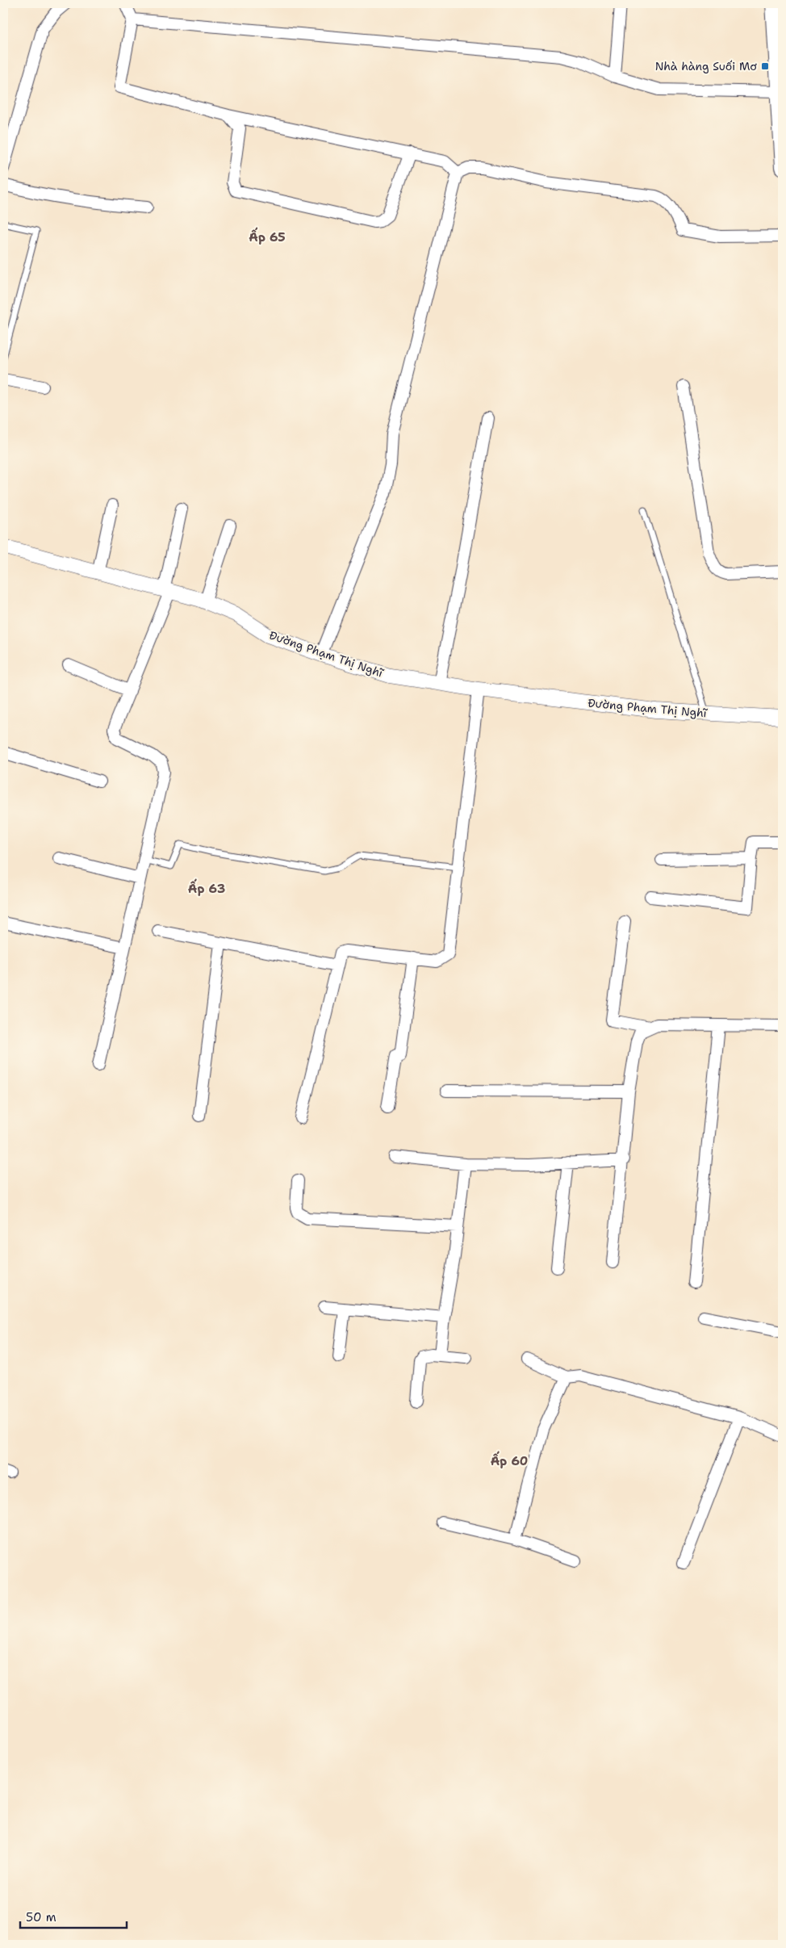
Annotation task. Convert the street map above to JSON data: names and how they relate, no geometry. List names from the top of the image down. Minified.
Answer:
{"streets":{"street":["Đường Phạm Thị Nghĩ"]},"districts":["Ấp 65","Ấp 63","Ấp 60"],"places":{"transit":["Nhà hàng Suối Mơ"]},"scale_bar":"50 m"}
